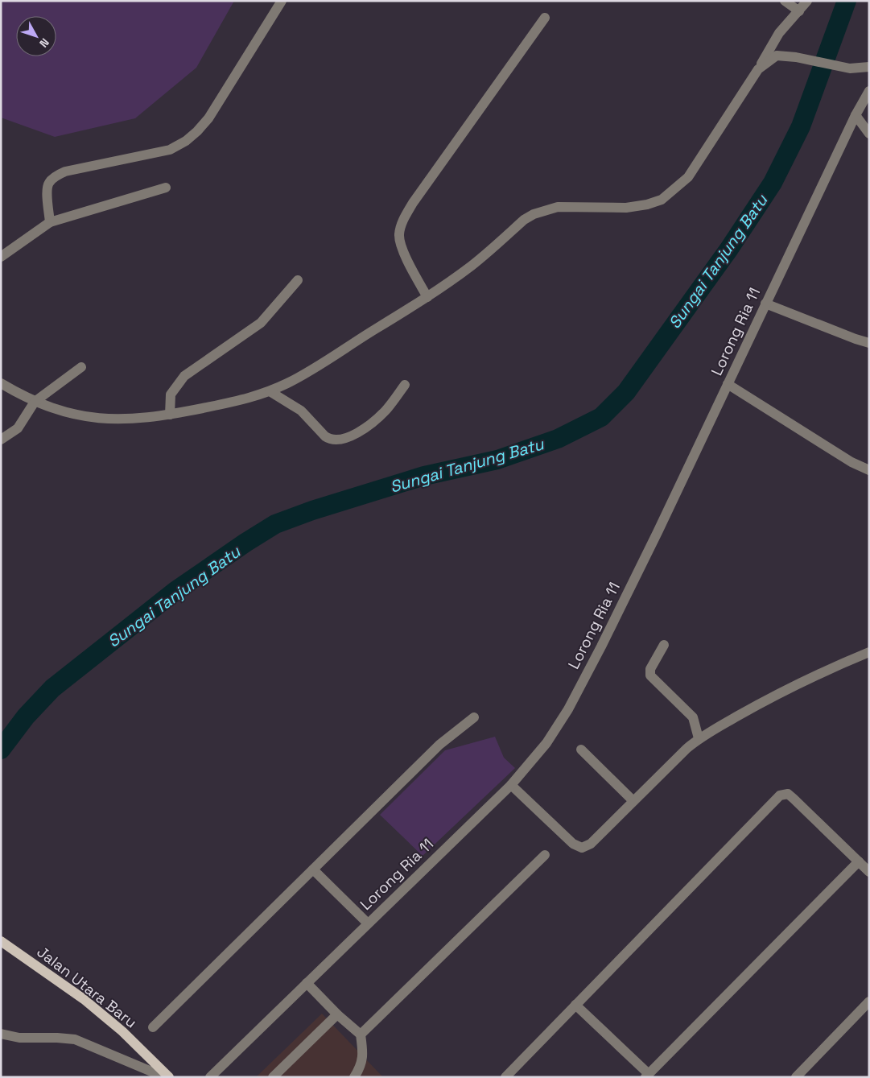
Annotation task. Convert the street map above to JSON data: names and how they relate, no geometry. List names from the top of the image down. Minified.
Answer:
{"streets":{"main road":["Jalan Utara Baru"],"street":["Lorong Ria 11"]},"water":["Sungai Tanjung Batu"],"north":"bottom right"}
